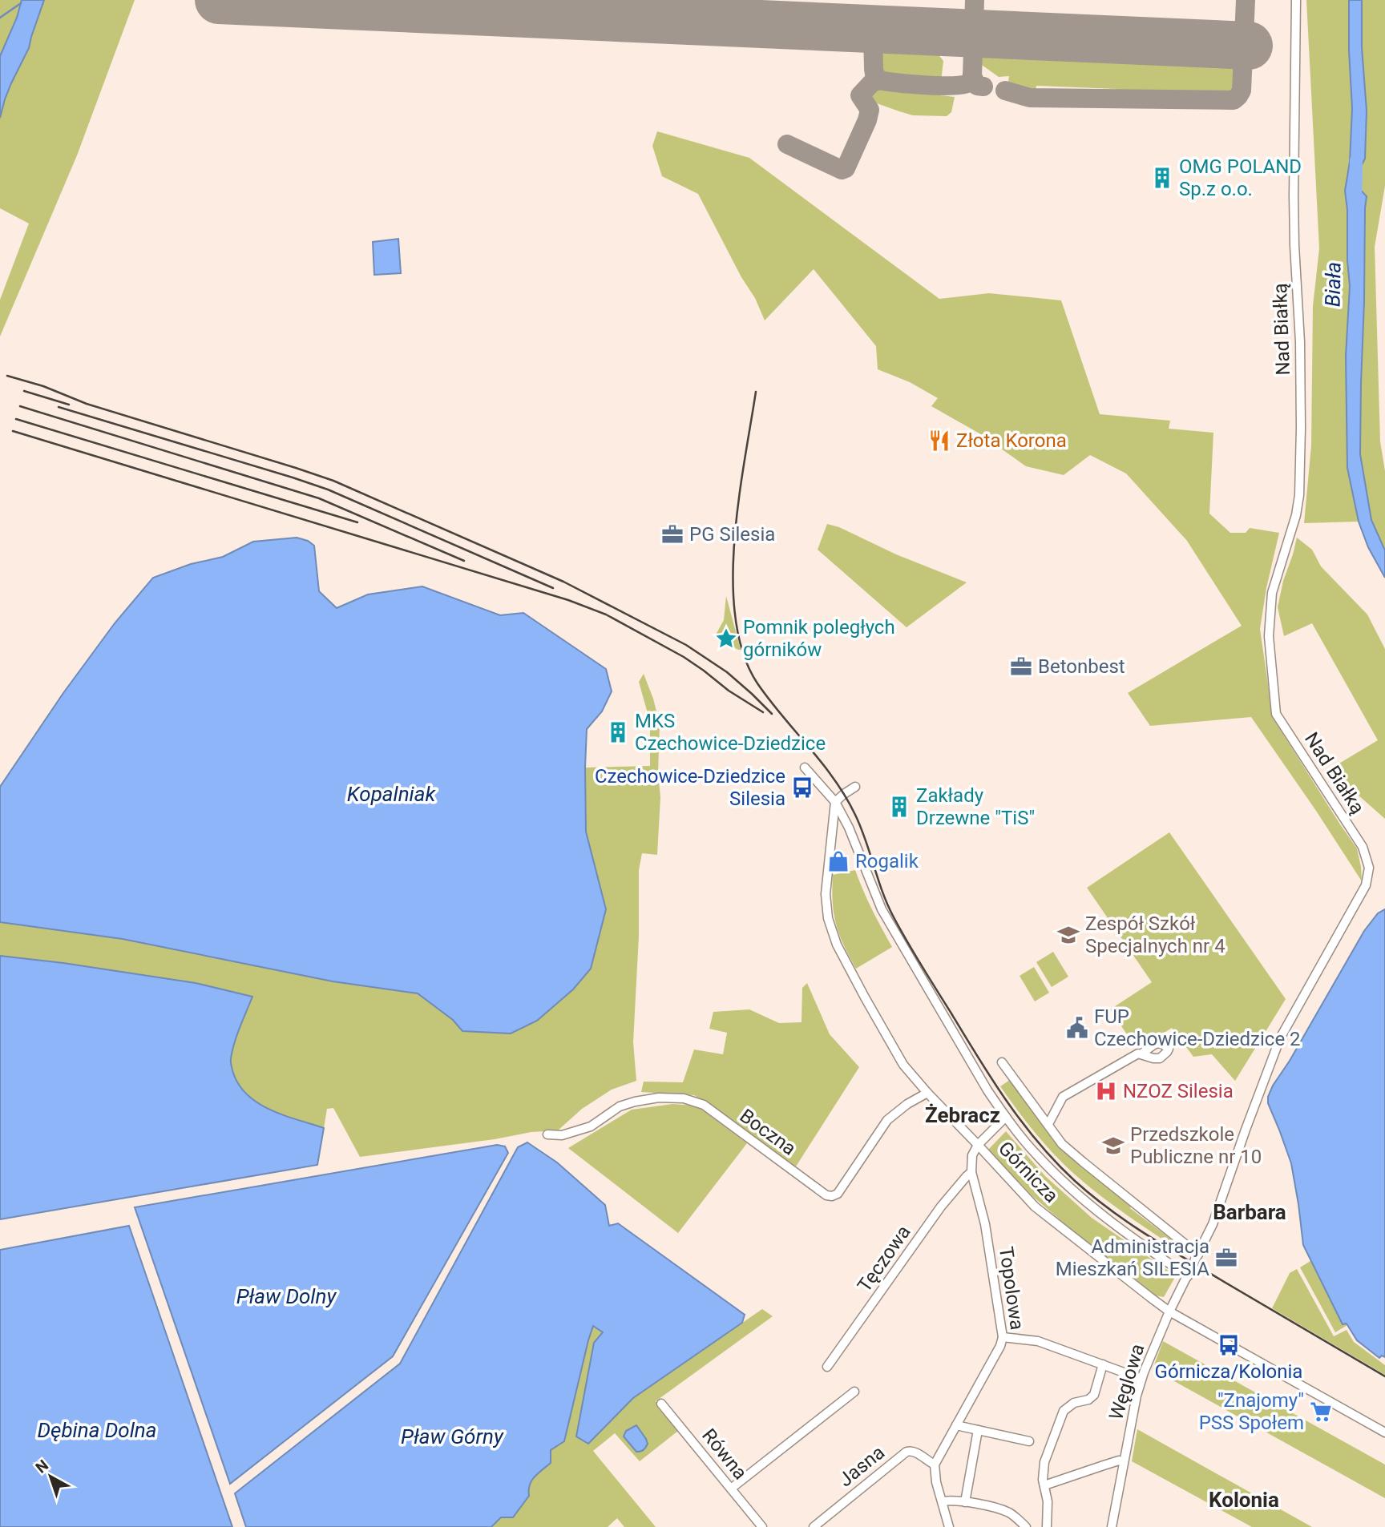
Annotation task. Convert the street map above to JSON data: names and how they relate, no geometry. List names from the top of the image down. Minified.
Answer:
{"streets":{"street":["Nad Białką","Boczna","Górnicza","Tęczowa","Topolowa","Węglowa","Równa","Jasna"]},"crossings":[["Nad Białką","Węglowa"],["Boczna","Górnicza"],["Górnicza","Topolowa"],["Górnicza","Węglowa"],["Tęczowa","Topolowa"],["Topolowa","Jasna"]],"districts":["Żebracz","Barbara","Kolonia"],"water":["Biała","Kopalniak","Pław Dolny","Dębina Dolna","Pław Górny"],"places":{"building":["OMG POLAND Sp.z o.o.","MKS Czechowice-Dziedzice","Zakłady Drzewne \"TiS\""],"restaurant":["Złota Korona"],"office":["PG Silesia","Betonbest","Administracja Mieszkań SILESIA"],"place":["Pomnik poległych górników"],"bus stop":["Czechowice-Dziedzice Silesia","Górnicza/Kolonia"],"shop":["Rogalik"],"school or university":["Zespół Szkół Specjalnych nr 4","Przedszkole Publiczne nr 10"],"public building":["FUP Czechowice-Dziedzice 2"],"hospital":["NZOZ Silesia"],"supermarket":["\"Znajomy\" PSS Społem"]},"north":"top left"}
